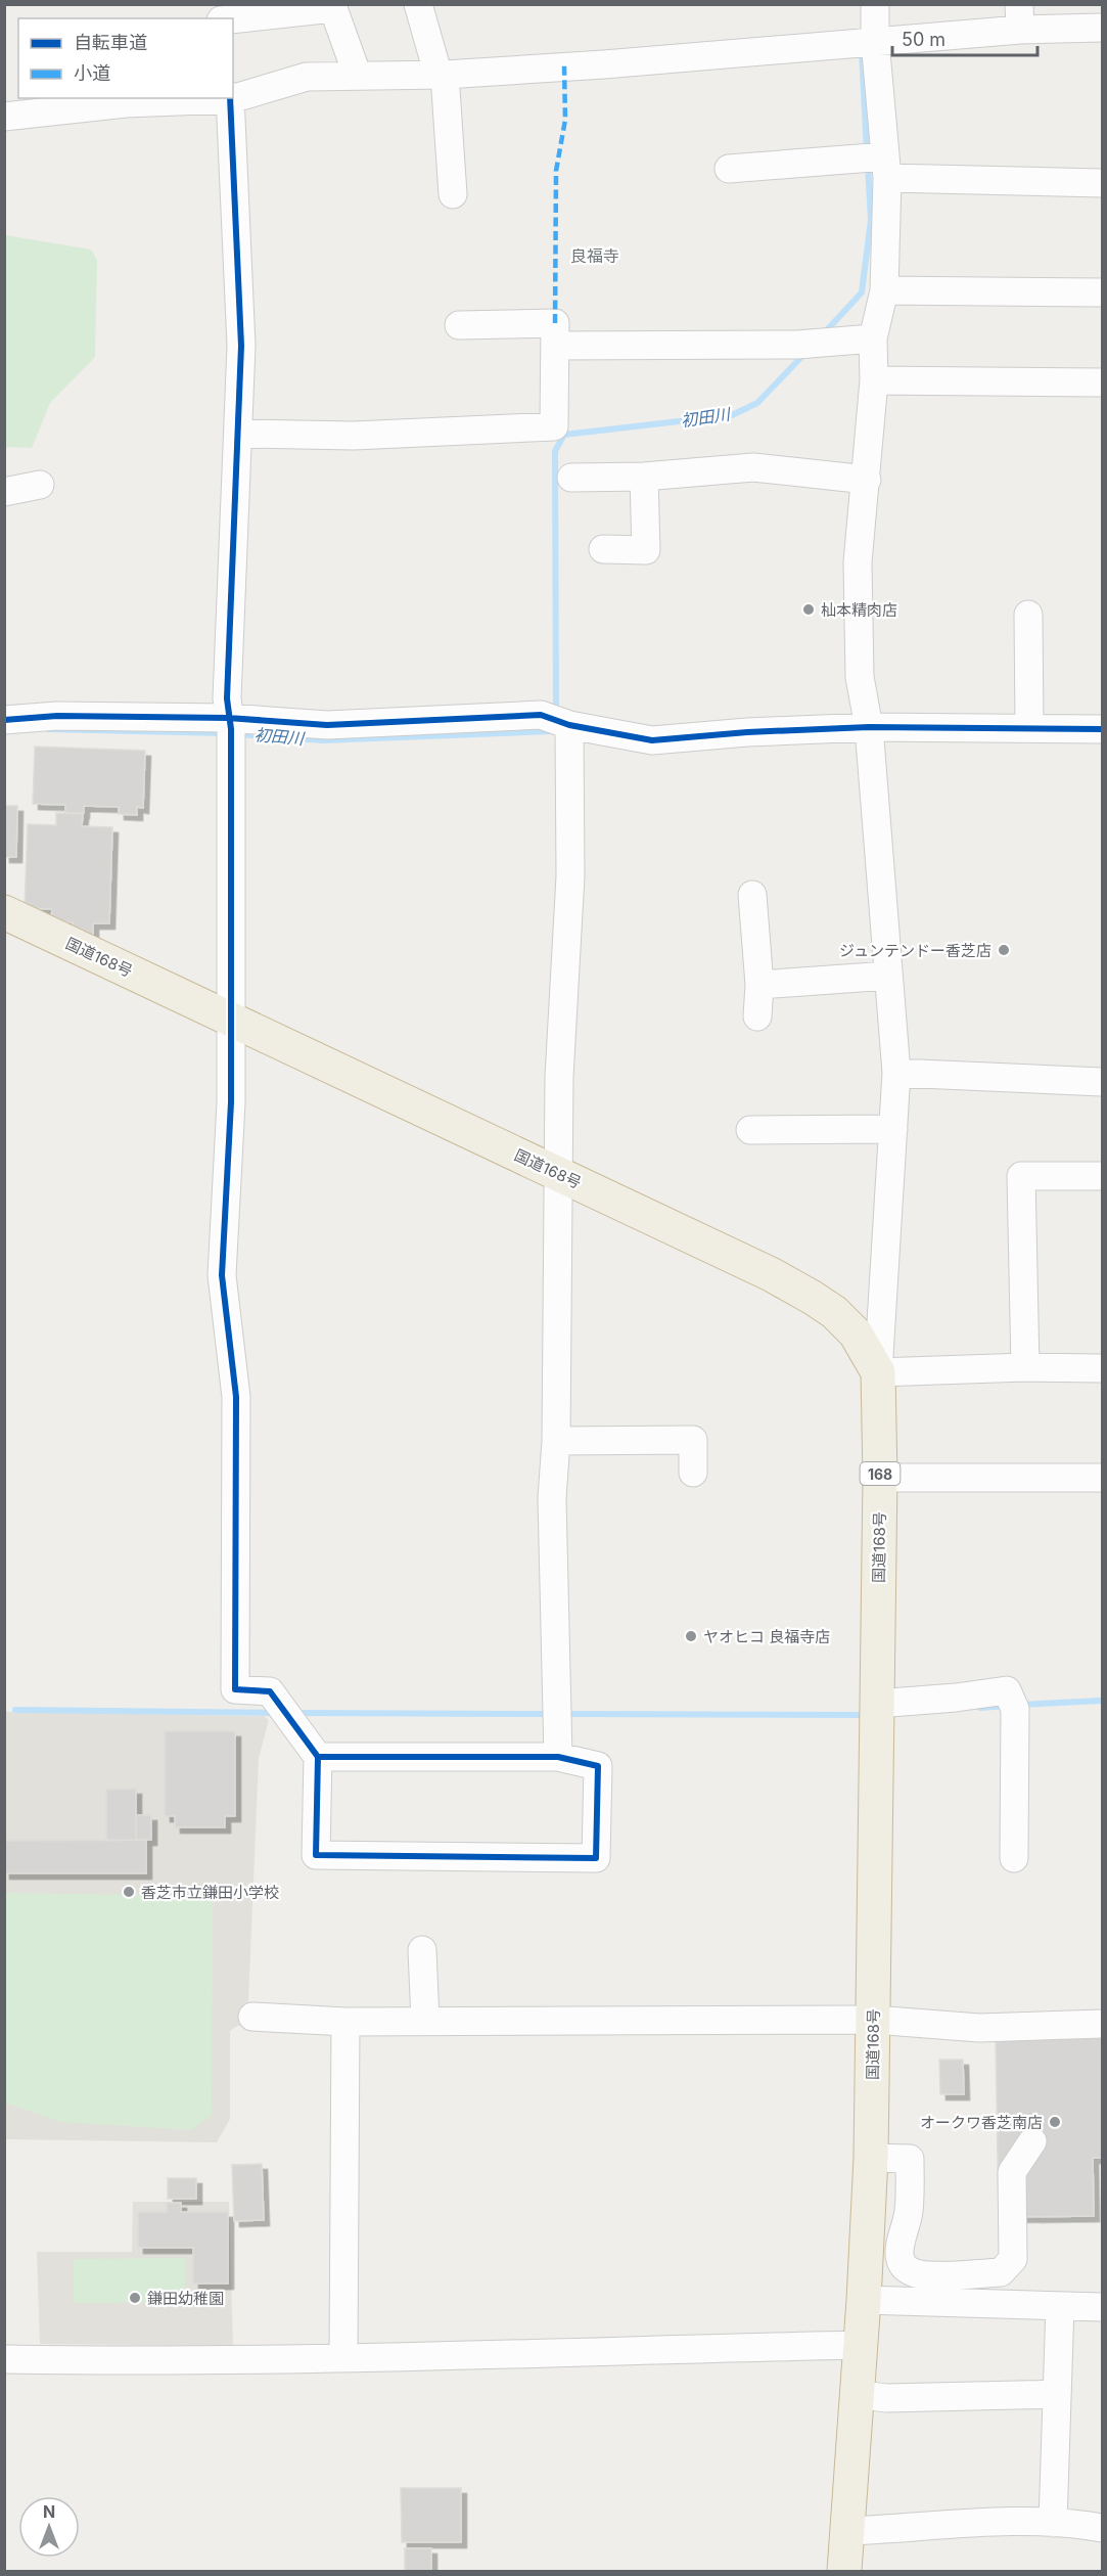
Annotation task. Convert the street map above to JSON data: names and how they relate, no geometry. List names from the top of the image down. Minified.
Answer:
{"streets":{"highway":["国道168号","168"]},"districts":["良福寺"],"water":["初田川"],"places":["杣本精肉店","ジュンテンドー香芝店","ヤオヒコ 良福寺店","香芝市立鎌田小学校","オークワ香芝南店","鎌田幼稚園"],"legend":["自転車道","小道"],"scale_bar":"50 m","north":"top"}
